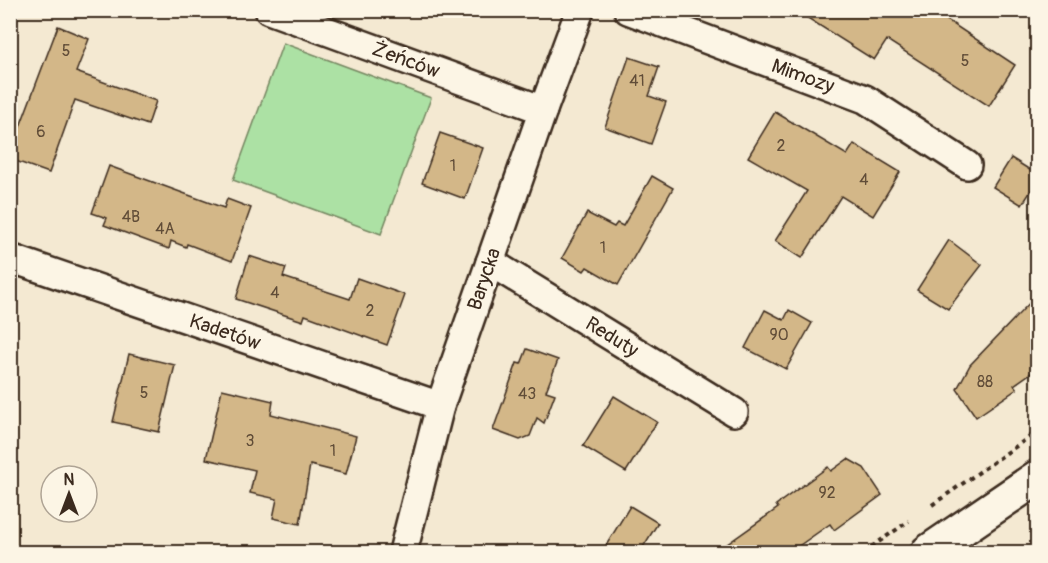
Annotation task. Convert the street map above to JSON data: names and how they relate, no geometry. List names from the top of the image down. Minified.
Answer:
{"streets":{"street":["Żeńców","Mimozy","Barycka","Kadetów","Reduty"]},"crossings":[["Żeńców","Barycka"],["Barycka","Kadetów"],["Barycka","Reduty"]],"house_numbers":["5","5","41","6","2","1","4","4B","4A","1","4","2","90","88","5","43","3","1","92"],"north":"top"}
